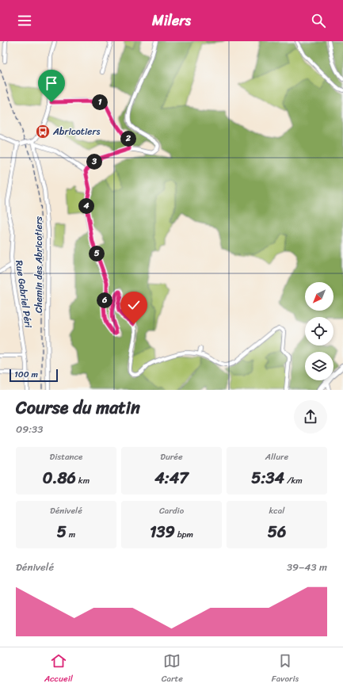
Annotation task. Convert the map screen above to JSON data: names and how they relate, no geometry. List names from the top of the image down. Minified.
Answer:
{"streets":{"street":["Chemin des Abricotiers","Rue Gabriel Péri"]},"places":{"bus stop":["Abricotiers"]},"scale_bar":"100 m","north":"bottom left","page":{"header":"Milers","pins":["1","2","3","4","5","6"],"scale":"100 m","heading":["Course du matin","09:33"],"stats":[["Distance","0.86 km"],["Durée","4:47"],["Allure","5:34 /km"],["Dénivelé","5 m"],["Cardio","139 bpm"],["kcal","56"]],"chart":["Dénivelé","39–43 m"],"tabs":["Accueil","Carte","Favoris"]}}
